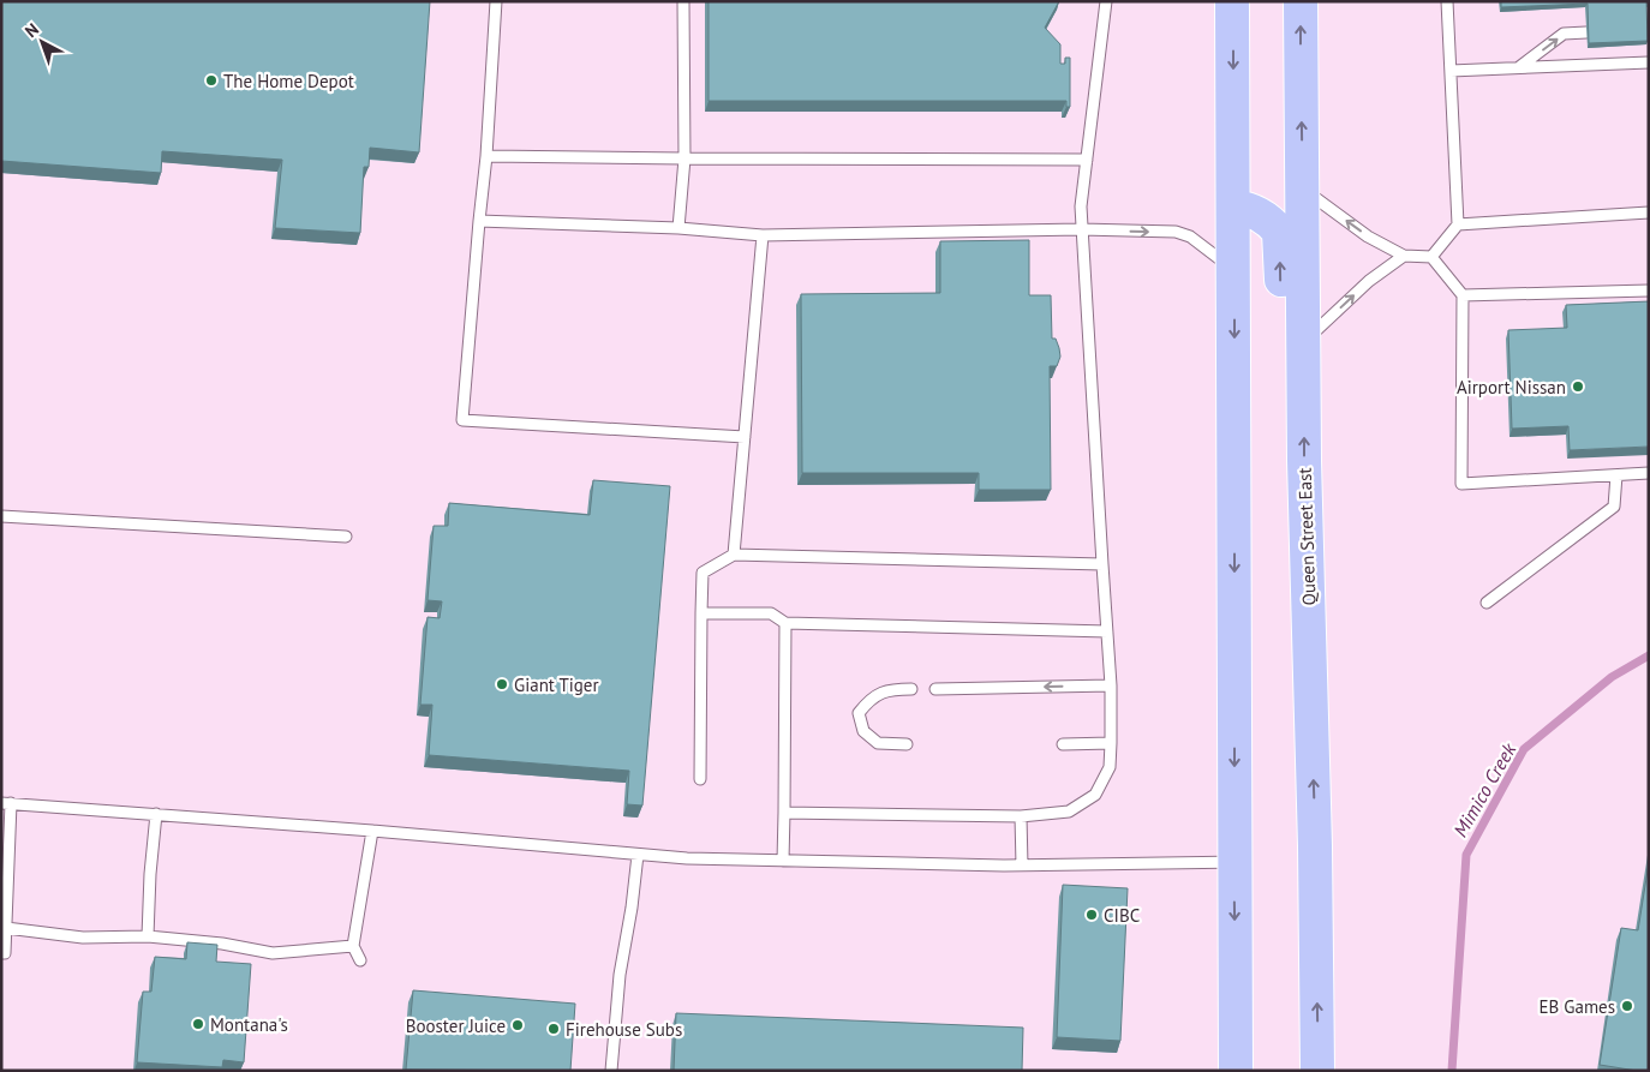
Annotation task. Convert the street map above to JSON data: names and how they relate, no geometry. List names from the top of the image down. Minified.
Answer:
{"streets":{"main road":["Queen Street East"]},"water":["Mimico Creek"],"places":["The Home Depot","Airport Nissan","Giant Tiger","CIBC","EB Games","Montana's","Booster Juice","Firehouse Subs"],"north":"top left"}
